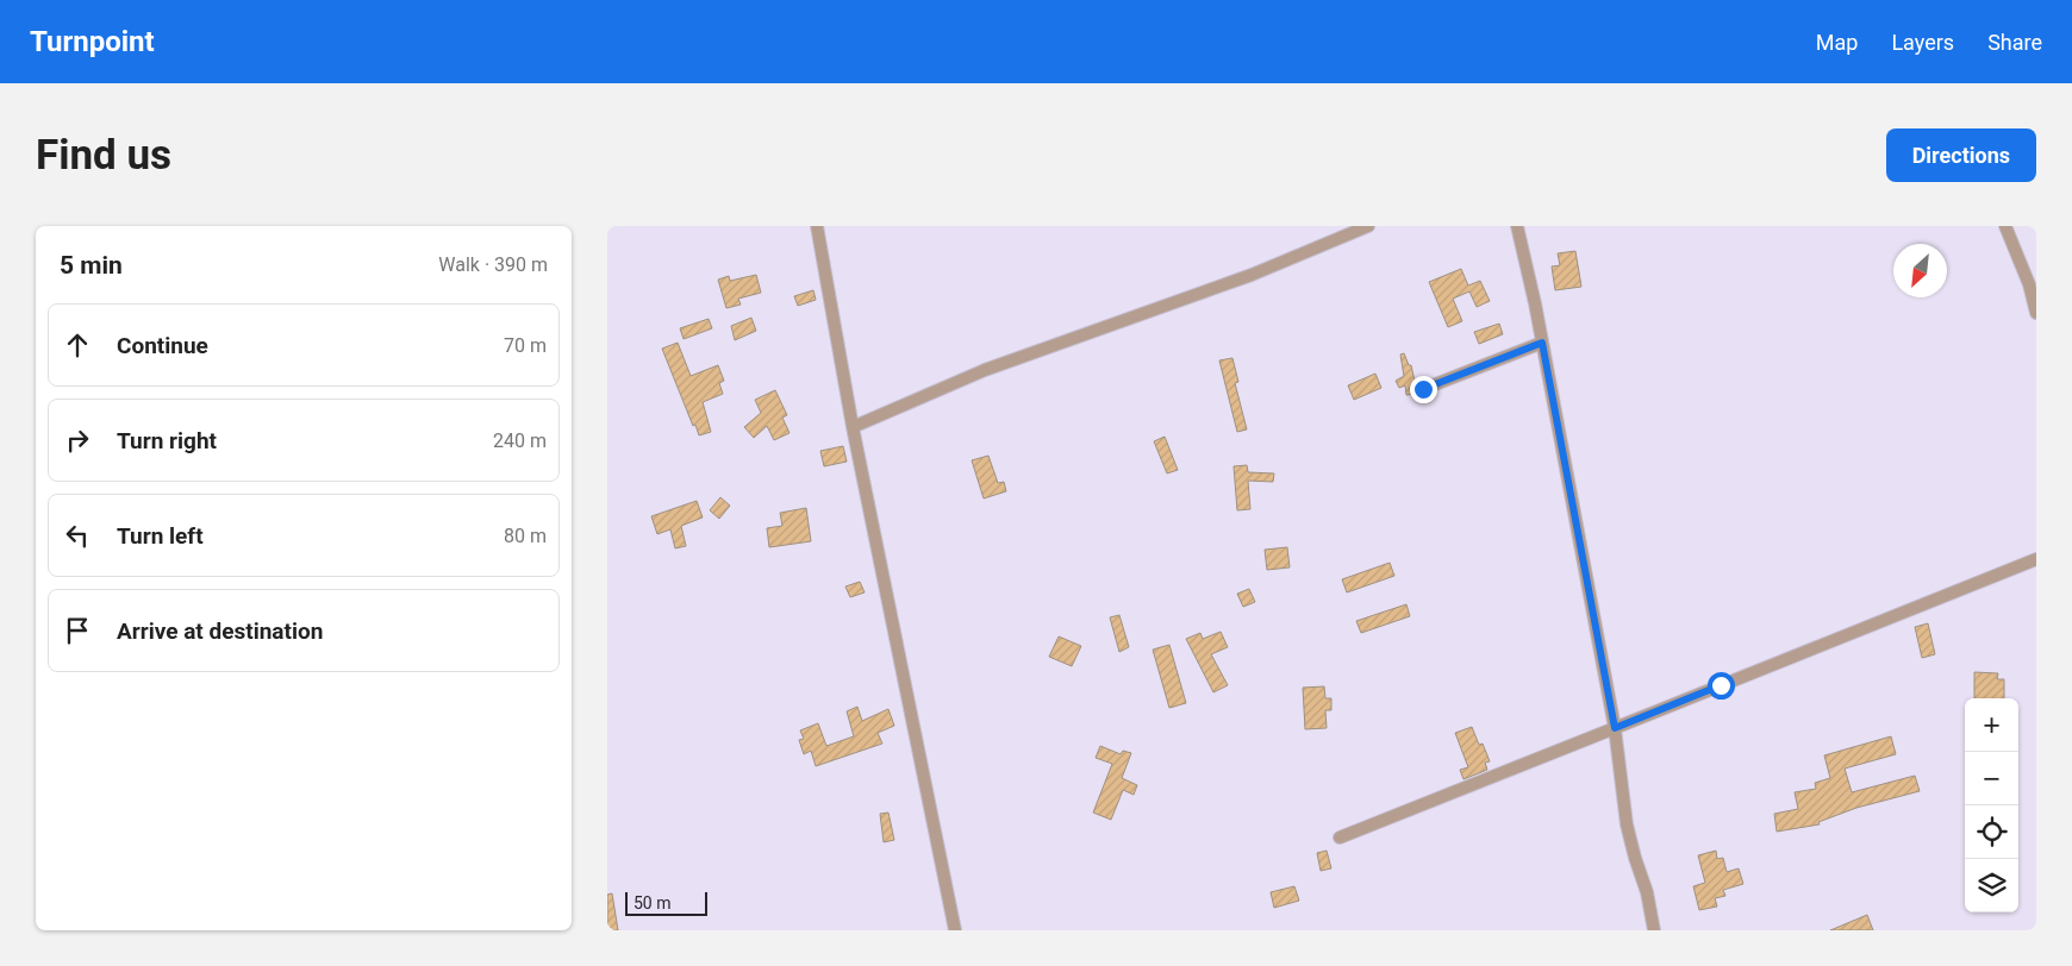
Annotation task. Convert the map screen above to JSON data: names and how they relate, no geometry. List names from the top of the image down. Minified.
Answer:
{"scale_bar":"50 m","north":"bottom left","page":{"header":"Turnpoint","nav":["Map","Layers","Share"],"buttons":"Directions","title":"Find us","heading":["5 min","Walk · 390 m"],"list":[["Continue","70 m"],["Turn right","240 m"],["Turn left","80 m"],"Arrive at destination"],"map_buttons":["+","−"],"scale":"50 m"}}
